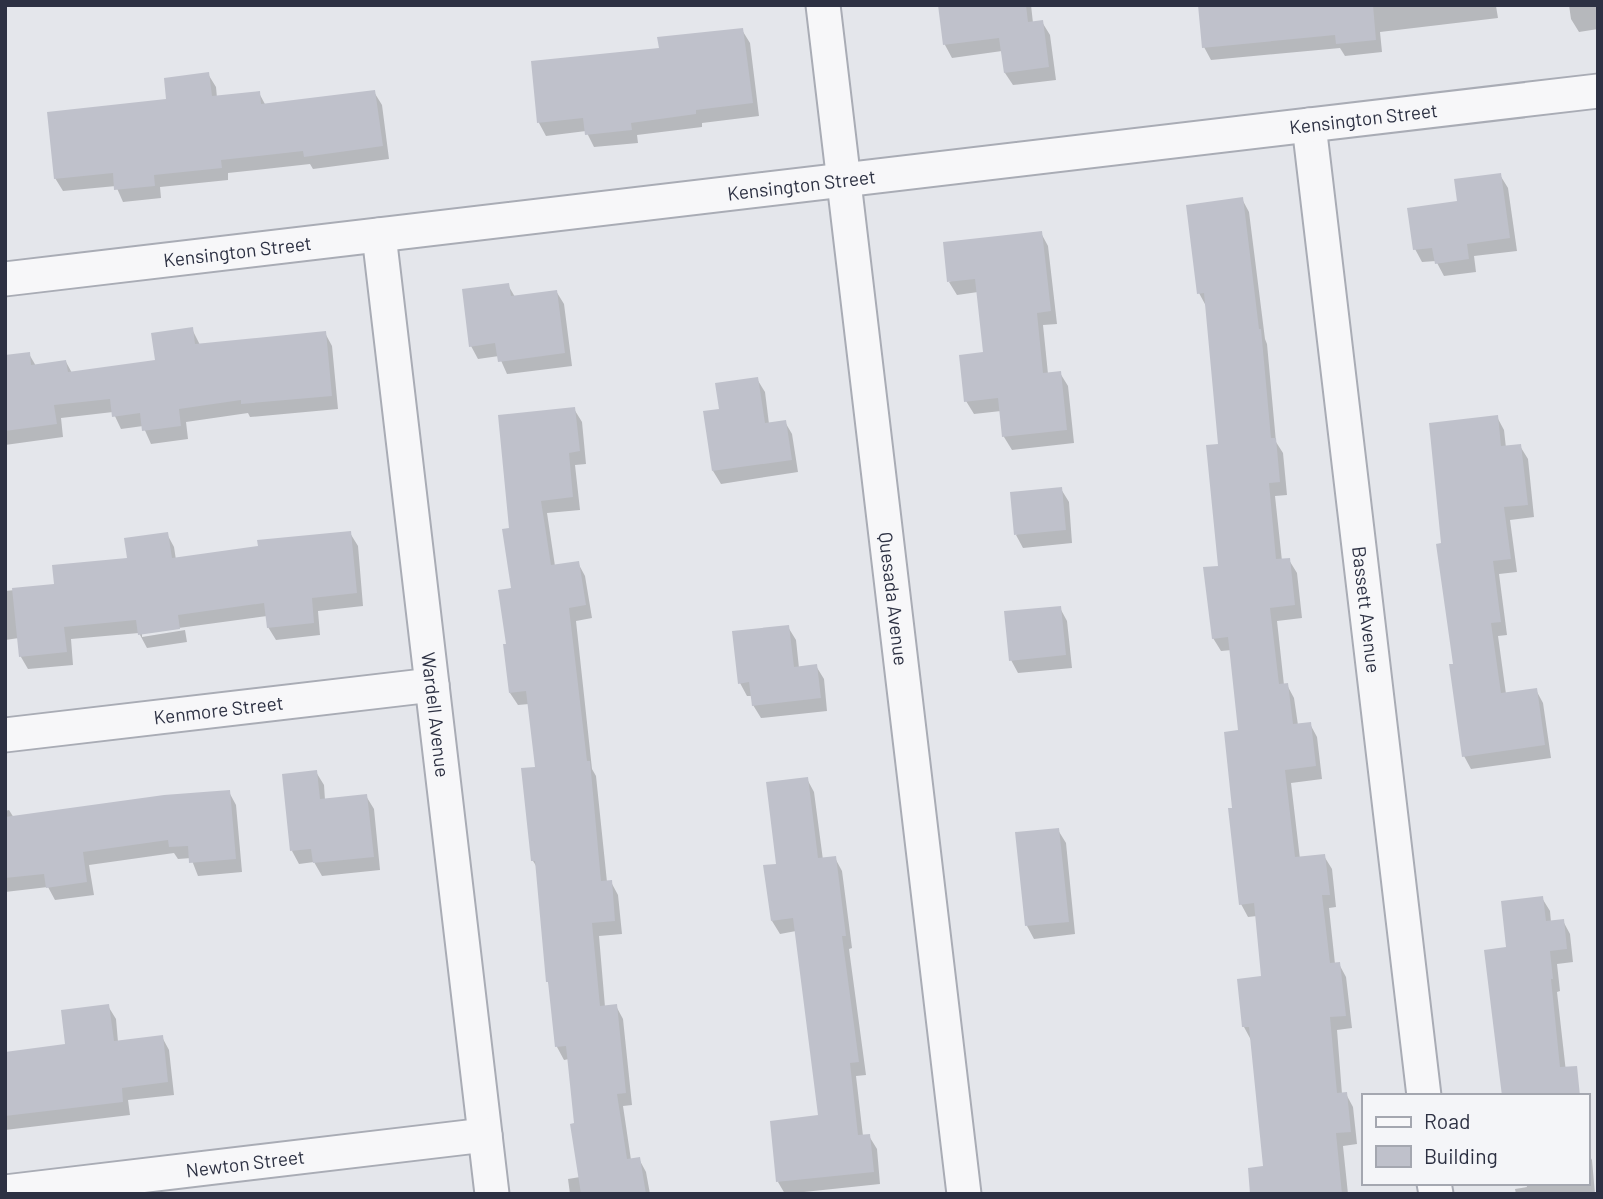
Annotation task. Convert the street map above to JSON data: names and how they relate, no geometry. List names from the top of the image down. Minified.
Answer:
{"streets":{"street":["Kensington Street","Quesada Avenue","Bassett Avenue","Kenmore Street","Wardell Avenue","Newton Street"]},"crossings":[["Kensington Street","Quesada Avenue"],["Kensington Street","Bassett Avenue"],["Kensington Street","Wardell Avenue"],["Kenmore Street","Wardell Avenue"],["Wardell Avenue","Newton Street"]],"legend":["Road","Building"]}
